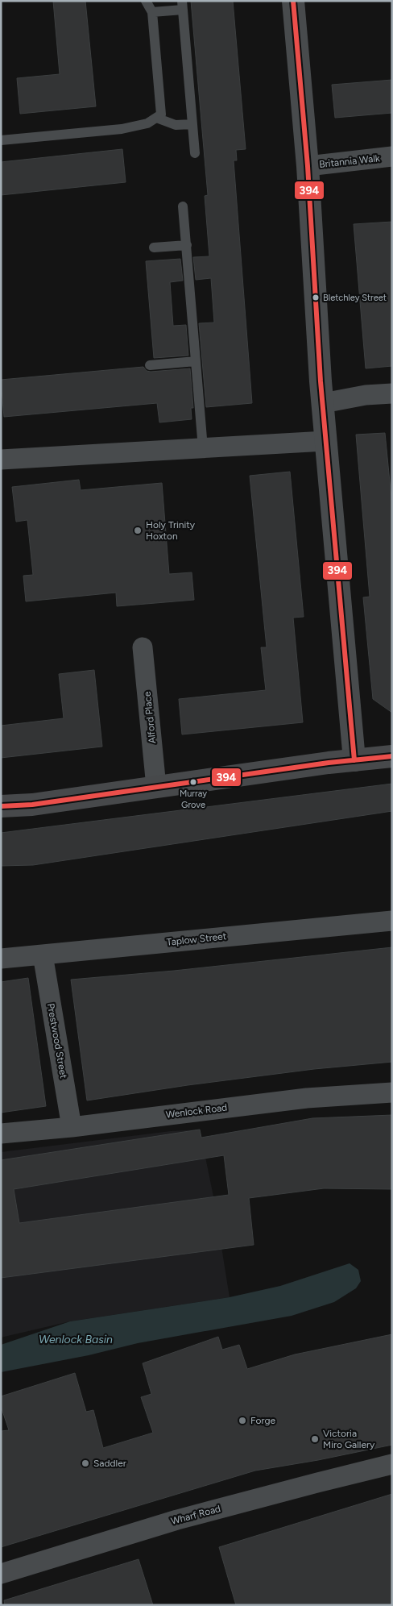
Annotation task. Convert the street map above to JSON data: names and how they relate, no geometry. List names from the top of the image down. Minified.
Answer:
{"streets":{"street":["Britannia Walk","Alford Place","Taplow Street","Prestwood Street","Wenlock Road","Wharf Road"]},"crossings":[["Taplow Street","Prestwood Street"],["Prestwood Street","Wenlock Road"]],"water":["Wenlock Basin"],"places":["Bletchley Street","Holy Trinity Hoxton","Murray Grove","Forge","Victoria Miro Gallery","Saddler"],"lines":["transit line 394"]}
